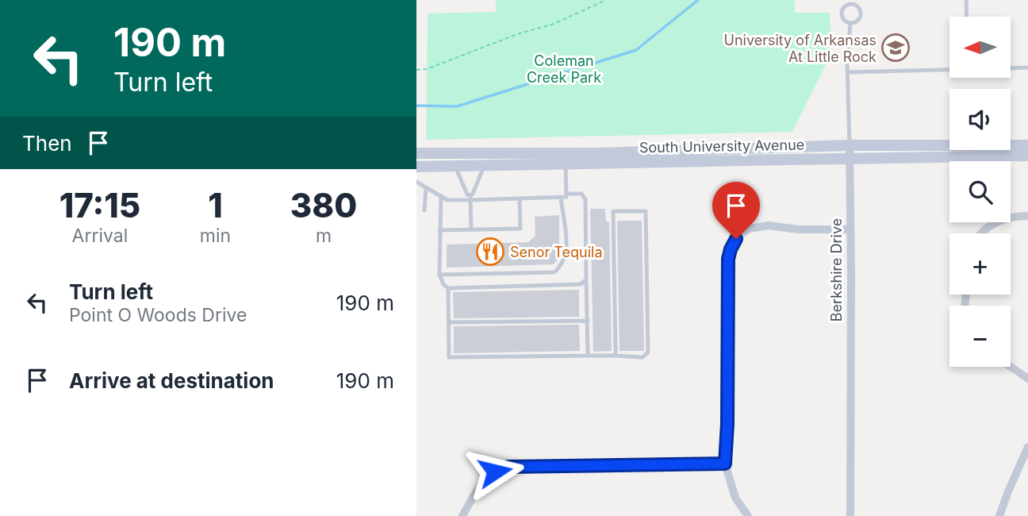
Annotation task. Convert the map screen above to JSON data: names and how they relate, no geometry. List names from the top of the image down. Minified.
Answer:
{"streets":{"main road":["South University Avenue"],"street":["Berkshire Drive"]},"crossings":[["South University Avenue","Berkshire Drive"]],"parks":["Coleman Creek Park"],"places":{"school or university":["University of Arkansas At Little Rock"],"restaurant":["Senor Tequila"]},"north":"left","page":{"turn":["190 m","Turn left"],"map_buttons":["+","−"],"then":"Then","eta":["17:15","Arrival","1","min","380","m"],"list":[{"name":"Turn left","note":"Point O Woods Drive","value":"190 m"},{"name":"Arrive at destination","value":"190 m"}]}}
